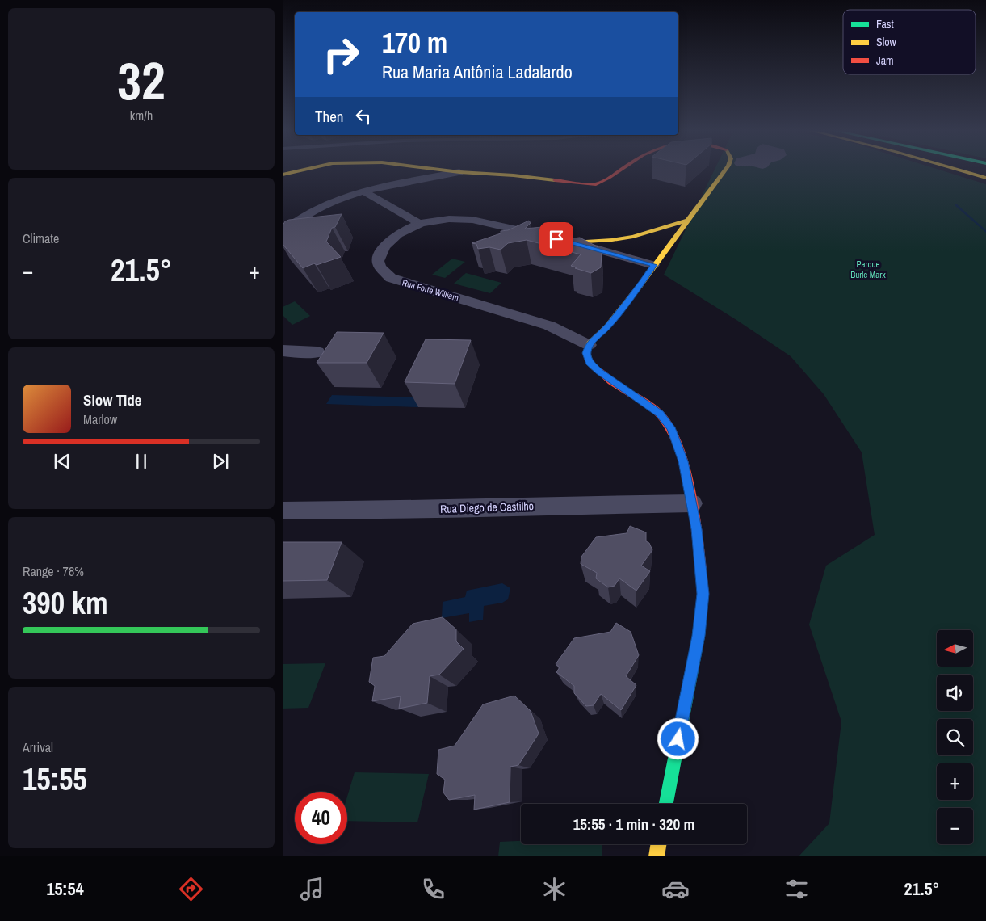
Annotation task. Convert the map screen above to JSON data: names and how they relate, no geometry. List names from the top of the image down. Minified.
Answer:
{"streets":{"street":["Rua Forte William","Rua Diego de Castilho"]},"parks":["Parque Burle Marx"],"legend":["Fast","Slow","Jam"],"north":"left","page":{"tile":[["32","km/h"],"Climate",["Range · 78%","390 km"],["Arrival","15:55"]],"turn":["170 m","Rua Maria Antônia Ladalardo"],"then":"Then","heat":["−","21.5°","+"],"song":["Slow Tide","Marlow"],"map_buttons":["+","−"],"limit":"40","trip":"15:55 · 1 min · 320 m","tabs":["15:54","21.5°"]}}
